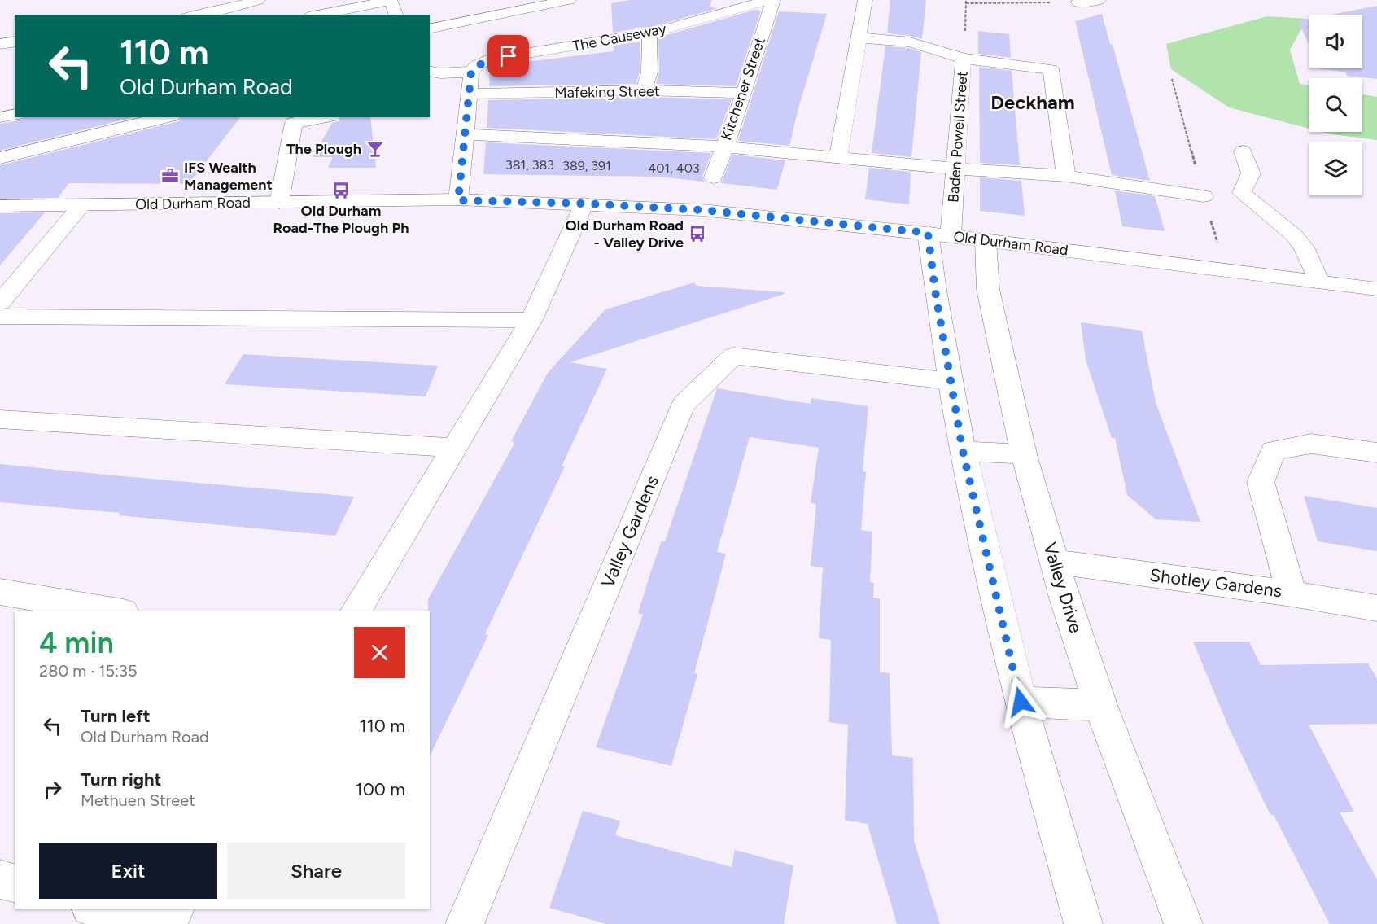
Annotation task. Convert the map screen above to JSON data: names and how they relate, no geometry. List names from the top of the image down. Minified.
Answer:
{"streets":{"street":["The Causeway","Kitchener Street","Mafeking Street","Baden Powell Street","Old Durham Road","Valley Gardens","Shotley Gardens","Valley Drive"]},"crossings":[["Kitchener Street","Mafeking Street"],["Baden Powell Street","Old Durham Road"],["Old Durham Road","Valley Drive"],["Shotley Gardens","Valley Drive"]],"districts":["Deckham"],"places":{"bar":["The Plough"],"office":["IFS Wealth Management"],"bus stop":["Old Durham Road-The Plough Ph","Old Durham Road - Valley Drive"]},"house_numbers":["381, 383","389, 391","401, 403"],"page":{"turn":["110 m","Old Durham Road"],"heading":["4 min","280 m · 15:35"],"list":[{"name":"Turn left","note":"Old Durham Road","value":"110 m"},{"name":"Turn right","note":"Methuen Street","value":"100 m"}],"buttons":["Exit","Share"]}}
